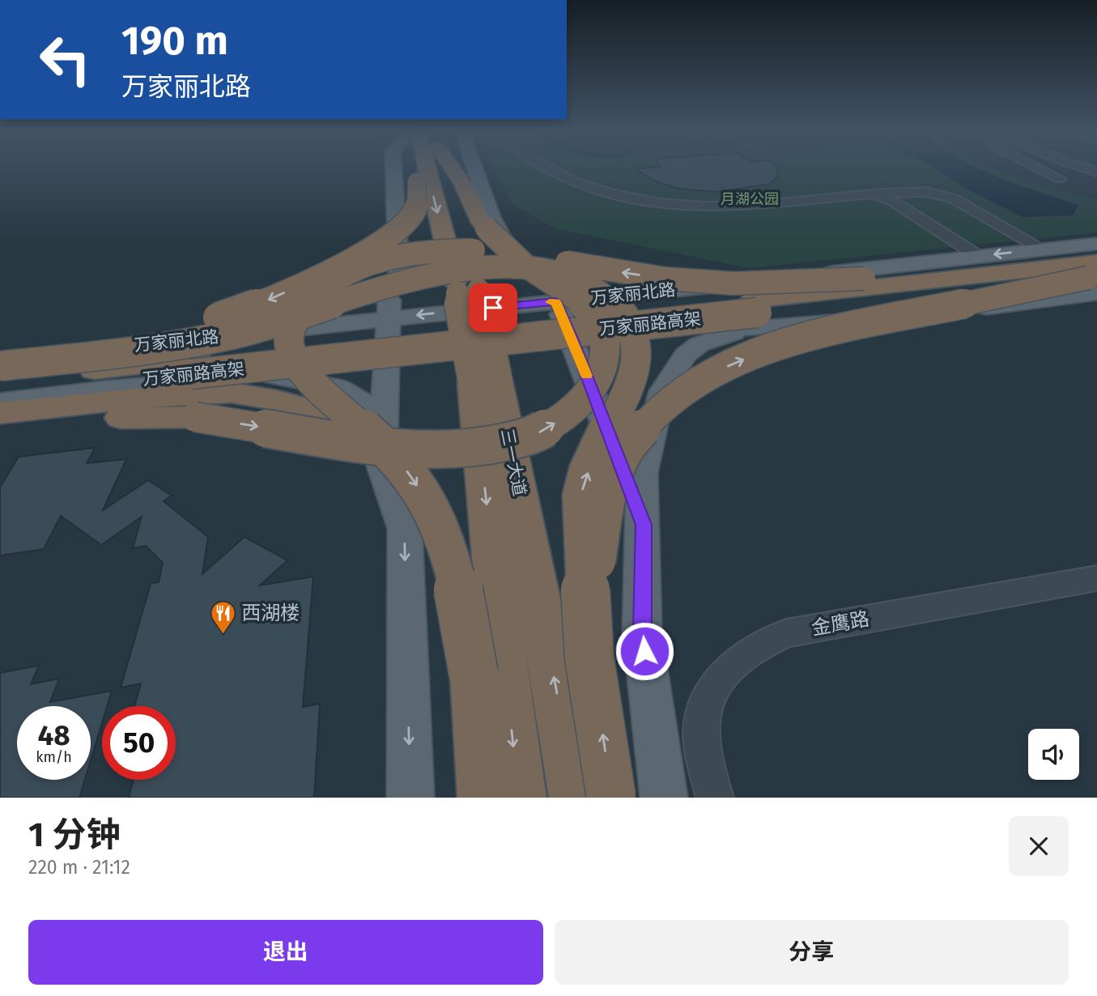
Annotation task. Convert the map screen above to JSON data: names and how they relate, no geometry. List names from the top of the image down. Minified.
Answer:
{"streets":{"highway":["万家丽路高架","三一大道"],"main road":["万家丽北路"],"street":["金鹰路"]},"crossings":[["万家丽北路","万家丽路高架"]],"parks":["月湖公园"],"places":{"restaurant":["西湖楼"]},"page":{"turn":["190 m","万家丽北路"],"speed":"48 km/h","limit":"50","heading":["1 分钟","220 m · 21:12"],"buttons":["退出","分享"]}}
